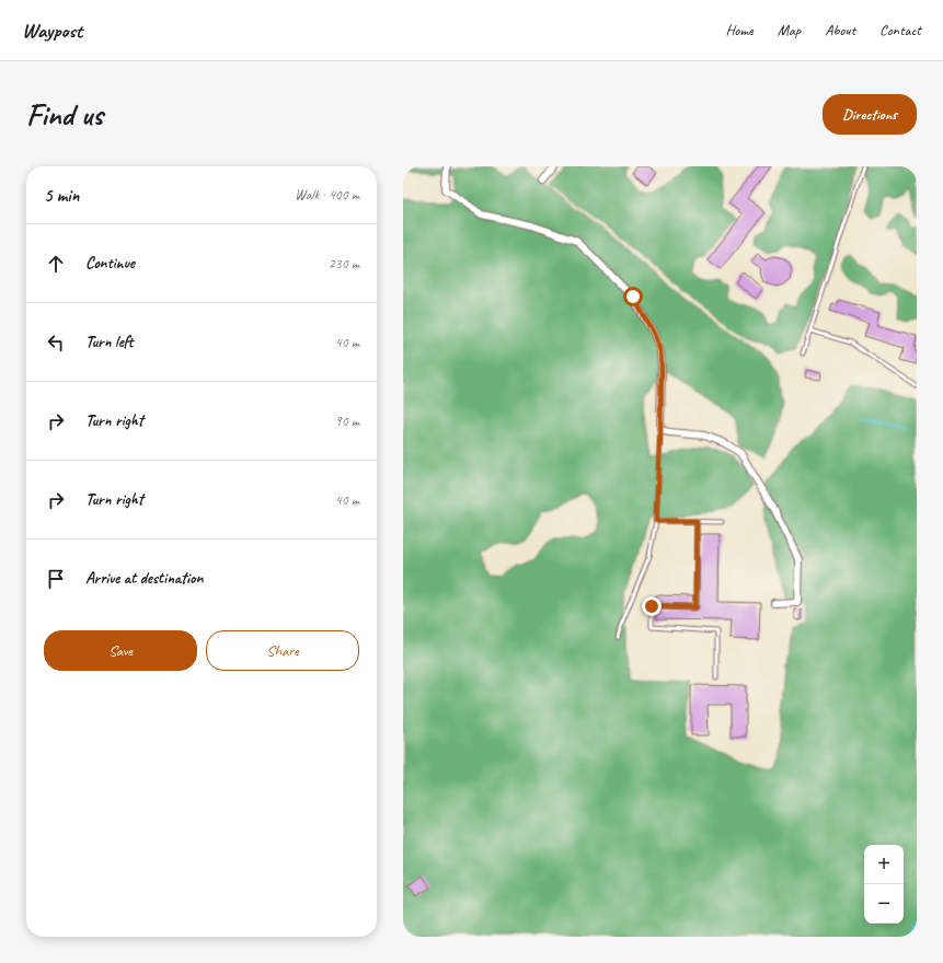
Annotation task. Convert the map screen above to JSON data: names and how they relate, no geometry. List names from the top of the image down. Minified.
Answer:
{"page":{"header":"Waypost","nav":["Home","Map","About","Contact"],"buttons":["Directions",["Save","Share"]],"title":"Find us","heading":["5 min","Walk · 400 m"],"list":[["Continue","230 m"],["Turn left","40 m"],["Turn right","90 m"],["Turn right","40 m"],"Arrive at destination"],"map_buttons":["+","−"]}}
